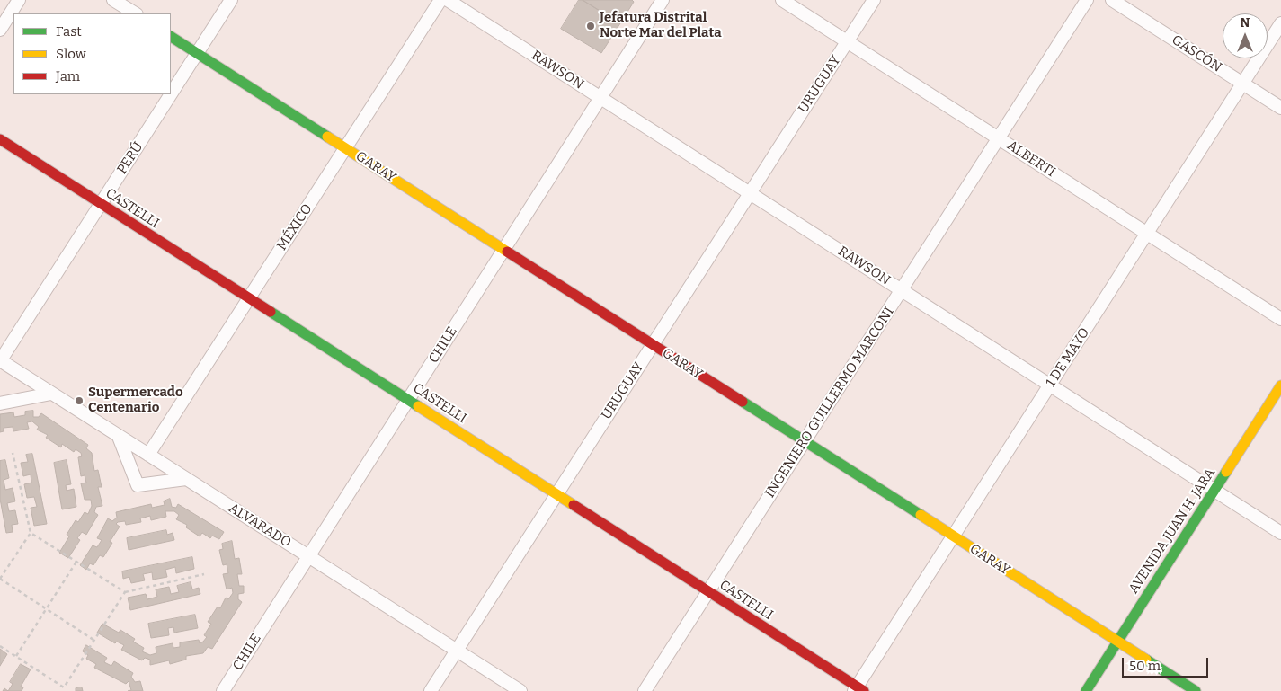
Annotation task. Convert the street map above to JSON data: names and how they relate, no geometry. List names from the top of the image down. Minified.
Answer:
{"streets":{"street":["GASCÓN","RAWSON","URUGUAY","PERÚ","ALBERTI","GARAY","CASTELLI","MÉXICO","CHILE","1 DE MAYO","INGENIERO GUILLERMO MARCONI","ALVARADO","AVENIDA JUAN H. JARA"]},"crossings":[["GASCÓN","1 DE MAYO"],["RAWSON","URUGUAY"],["RAWSON","CHILE"],["RAWSON","1 DE MAYO"],["RAWSON","INGENIERO GUILLERMO MARCONI"],["RAWSON","AVENIDA JUAN H. JARA"],["URUGUAY","ALBERTI"],["URUGUAY","GARAY"],["URUGUAY","CASTELLI"],["URUGUAY","ALVARADO"],["PERÚ","GARAY"],["PERÚ","CASTELLI"],["PERÚ","ALVARADO"],["ALBERTI","1 DE MAYO"],["ALBERTI","INGENIERO GUILLERMO MARCONI"],["GARAY","MÉXICO"],["GARAY","CHILE"],["GARAY","1 DE MAYO"],["GARAY","INGENIERO GUILLERMO MARCONI"],["GARAY","AVENIDA JUAN H. JARA"],["CASTELLI","MÉXICO"],["CASTELLI","CHILE"],["CASTELLI","1 DE MAYO"],["CASTELLI","INGENIERO GUILLERMO MARCONI"],["MÉXICO","ALVARADO"],["CHILE","ALVARADO"]],"places":["Jefatura Distrital Norte Mar del Plata","Supermercado Centenario"],"legend":["Fast","Slow","Jam"],"scale_bar":"50 m","north":"top"}
